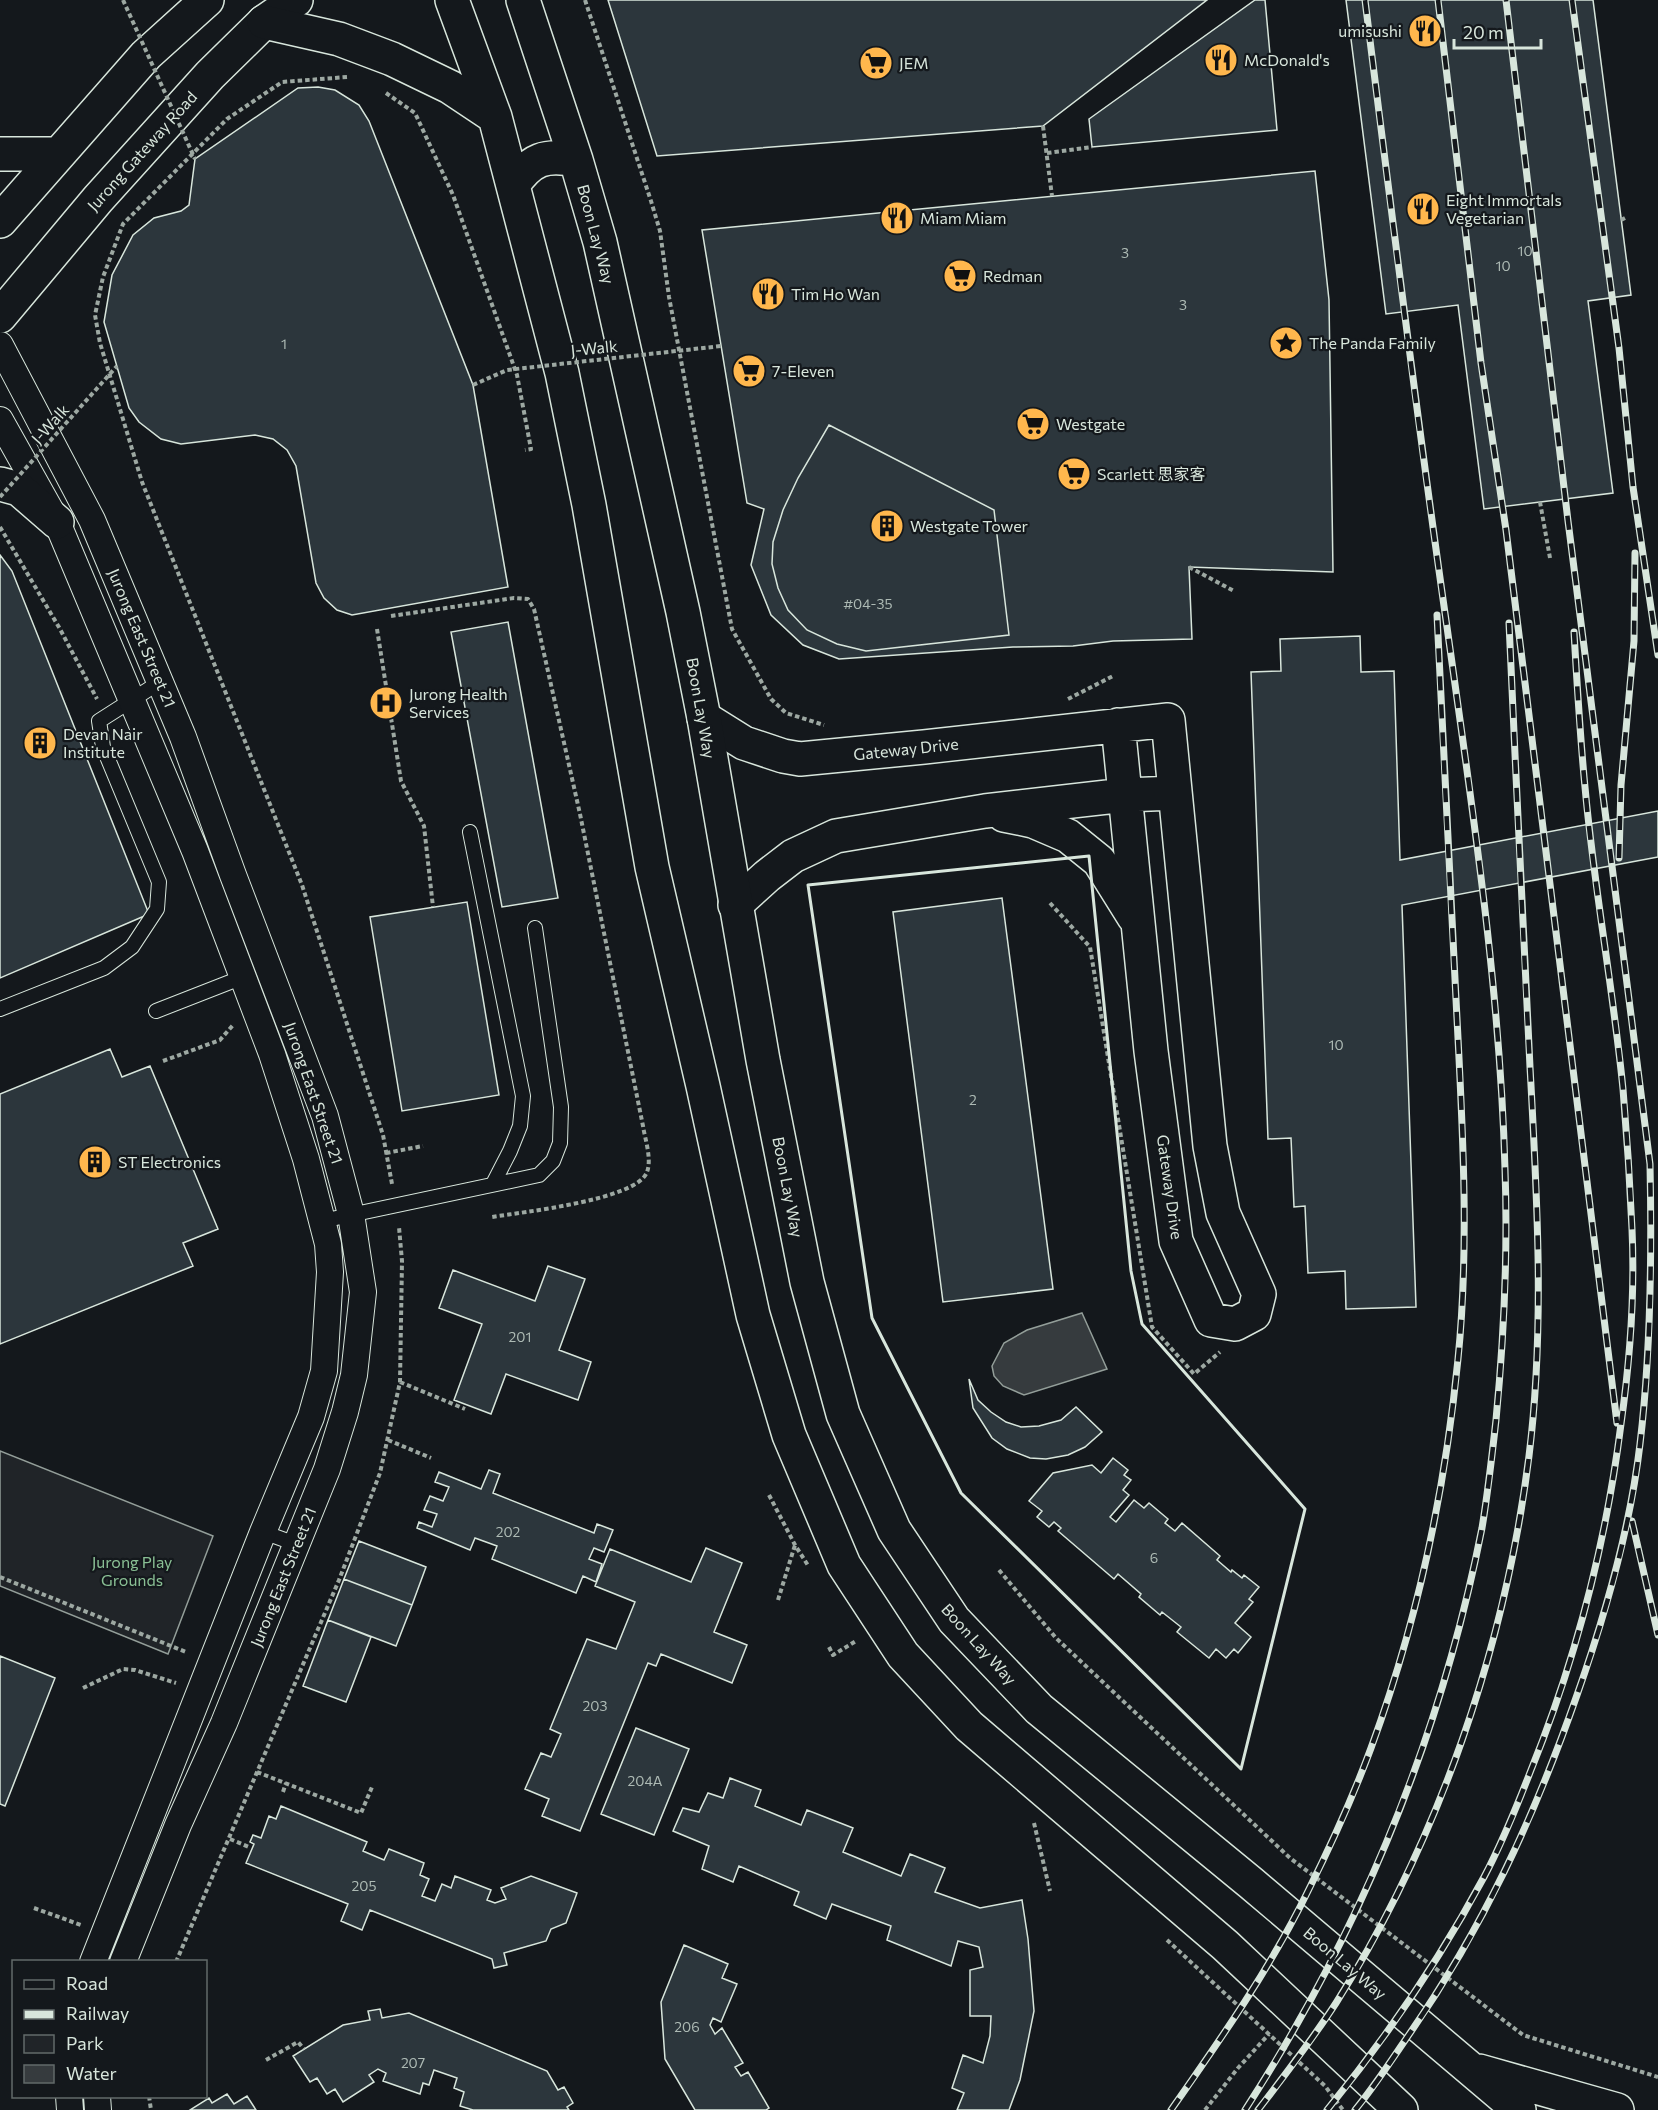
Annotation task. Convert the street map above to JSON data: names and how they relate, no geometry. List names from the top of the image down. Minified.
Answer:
{"streets":{"main road":["Jurong Gateway Road","Boon Lay Way","Gateway Drive"],"street":["Jurong East Street 21"],"path":["J-Walk"]},"crossings":[["Boon Lay Way","Gateway Drive"]],"parks":["Jurong Play Grounds"],"places":{"restaurant":["umisushi","McDonald's","Eight Immortals Vegetarian","Miam Miam","Tim Ho Wan"],"supermarket":["JEM","Redman","7-Eleven","Westgate","Scarlett 思家客"],"place":["The Panda Family"],"building":["Westgate Tower","Devan Nair Institute","ST Electronics"],"hospital":["Jurong Health Services"]},"house_numbers":["10","3","10","3","1","#04-35","10","2","201","202","6","203","204A","205","206","207"],"legend":["Road","Railway","Park","Water"],"scale_bar":"20 m"}
